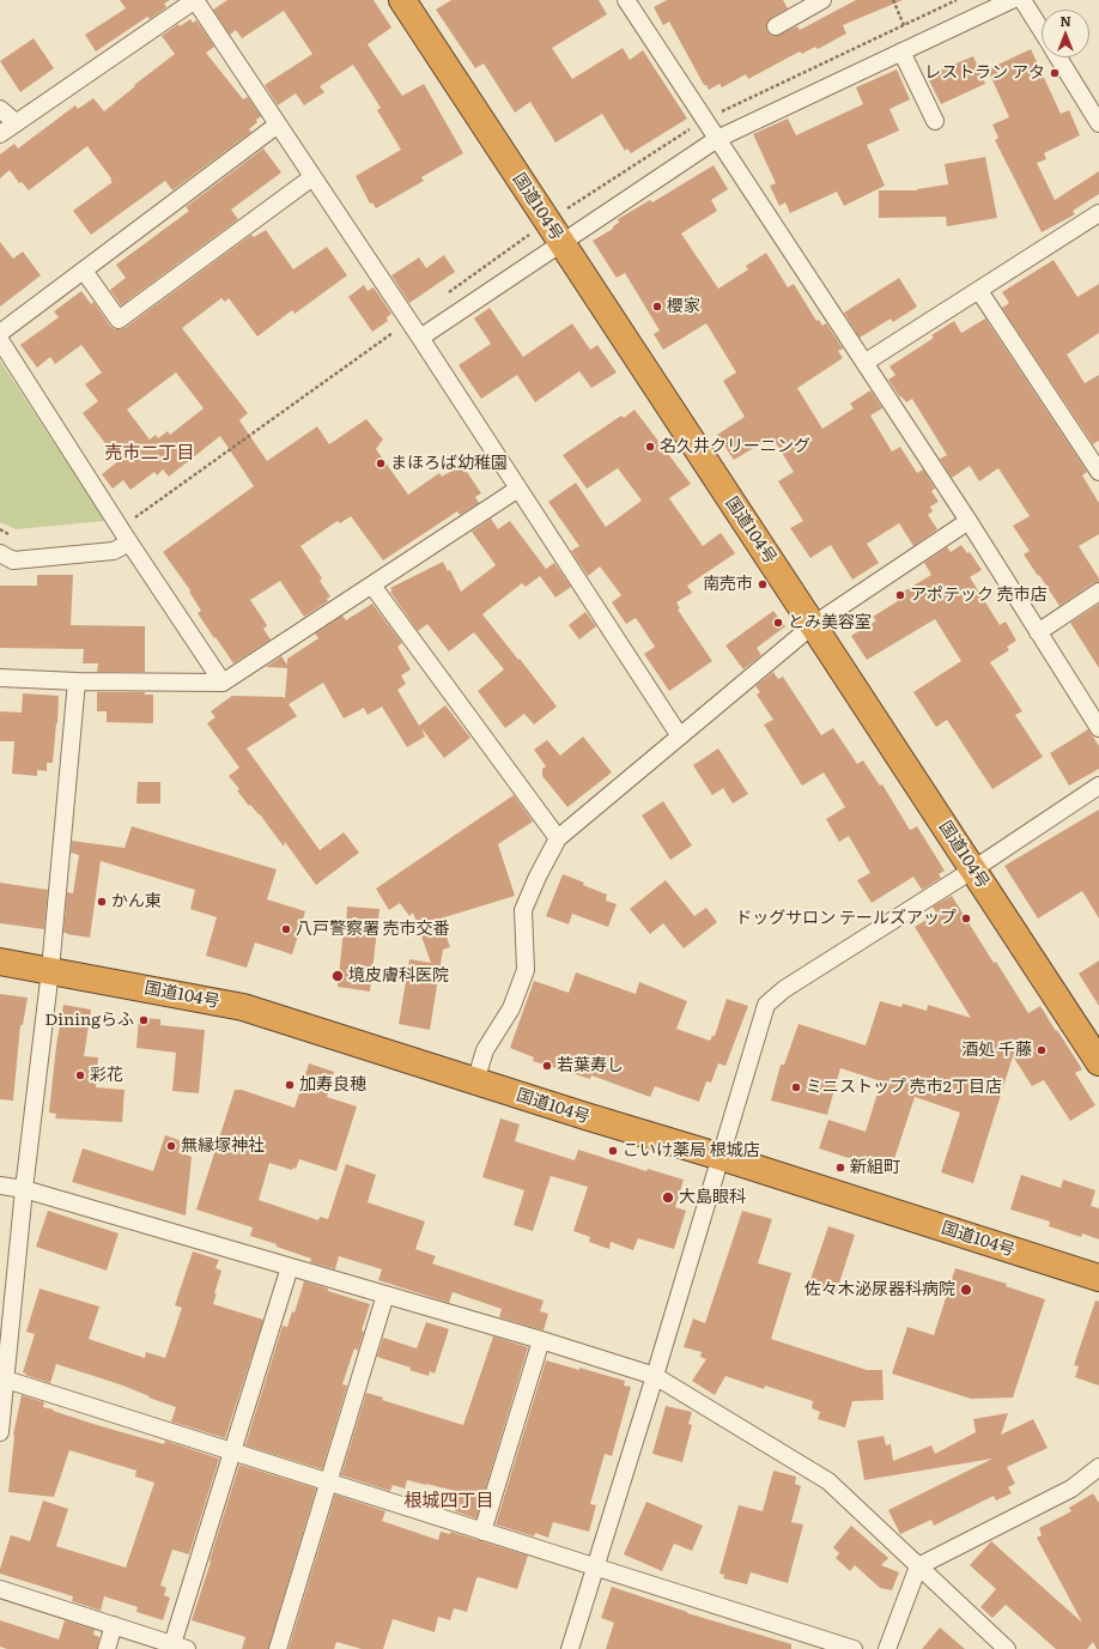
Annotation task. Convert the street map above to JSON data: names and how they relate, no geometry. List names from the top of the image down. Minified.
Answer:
{"streets":{"highway":["国道104号"]},"districts":["売市二丁目","根城四丁目"],"places":["レストラン アタ","櫻家","名久井クリーニング","まほろば幼稚園","南売市","アポテック 売市店","とみ美容室","かん東","ドッグサロン テールズアップ","八戸警察署 売市交番","境皮膚科医院","Diningらふ","酒処 千藤","若葉寿し","彩花","加寿良穂","ミニストップ 売市2丁目店","無縁塚神社","こいけ薬局 根城店","新組町","大島眼科","佐々木泌尿器科病院"],"north":"top"}
